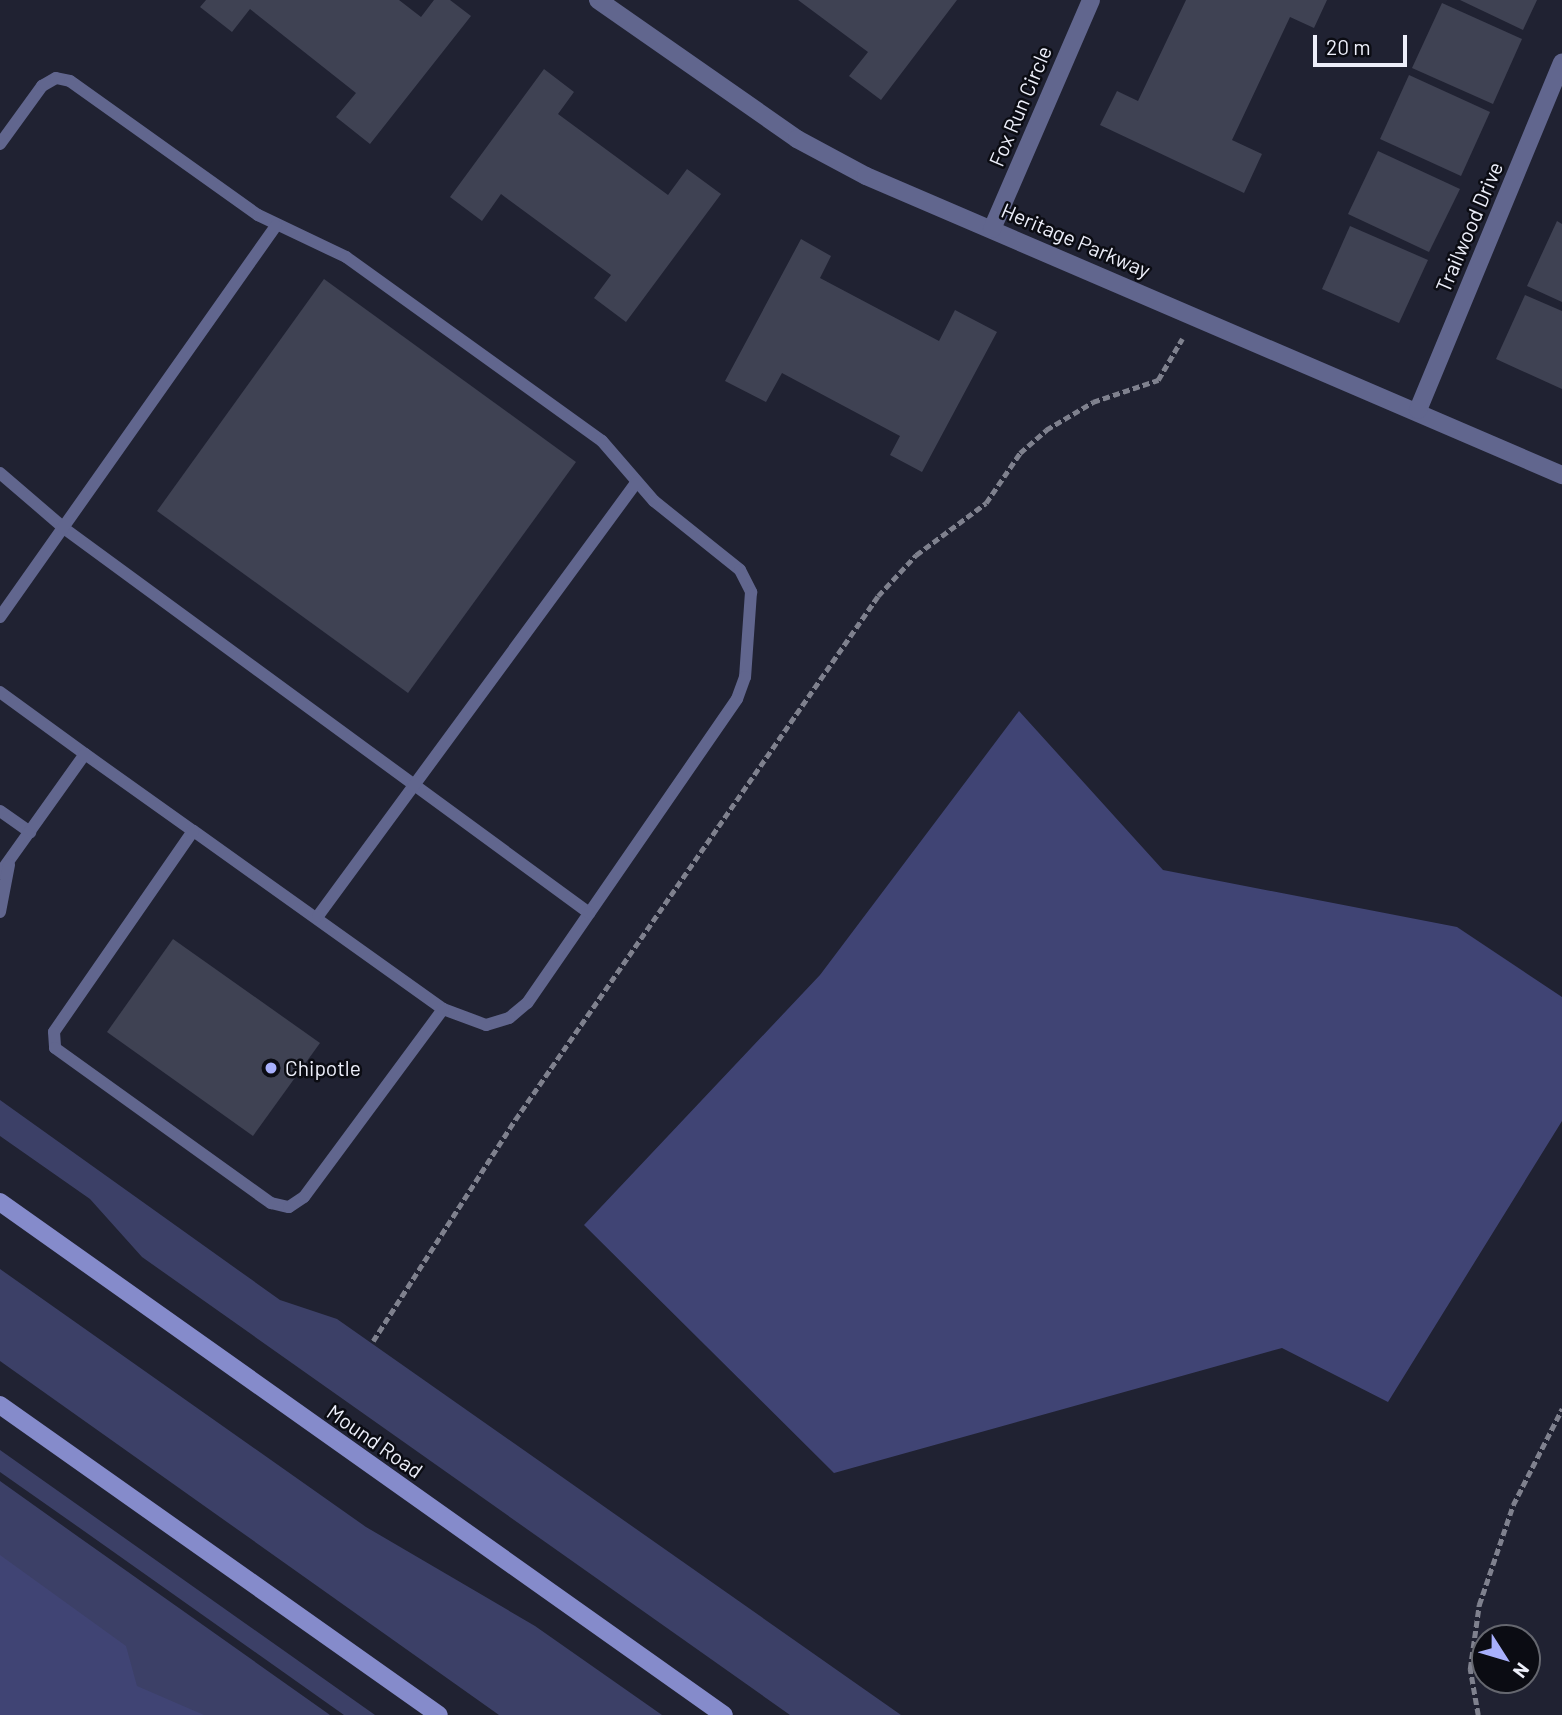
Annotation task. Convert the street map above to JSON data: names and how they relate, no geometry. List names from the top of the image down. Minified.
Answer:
{"streets":{"main road":["Mound Road"],"street":["Fox Run Circle","Trailwood Drive","Heritage Parkway"]},"crossings":[["Fox Run Circle","Heritage Parkway"],["Trailwood Drive","Heritage Parkway"]],"places":["Chipotle"],"scale_bar":"20 m","north":"bottom right"}
